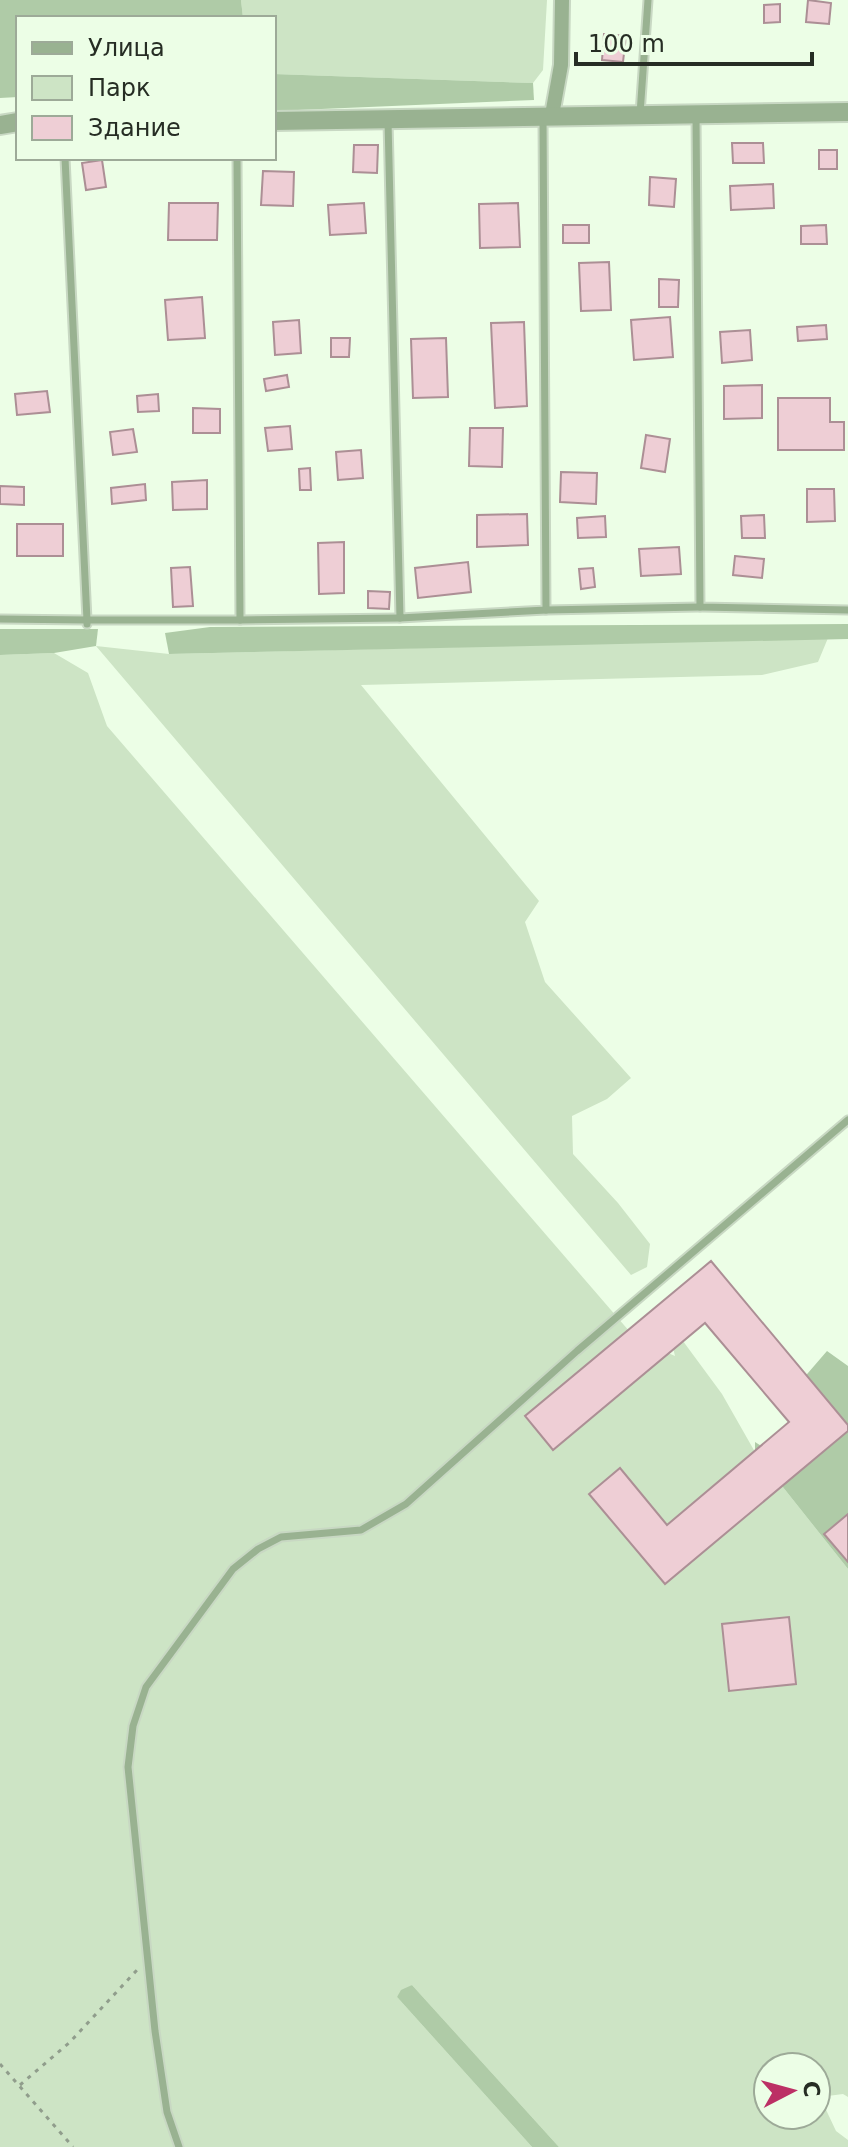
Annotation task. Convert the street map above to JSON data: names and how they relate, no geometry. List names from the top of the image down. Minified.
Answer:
{"legend":["Улица","Парк","Здание"],"scale_bar":"100 m","north":"right"}
